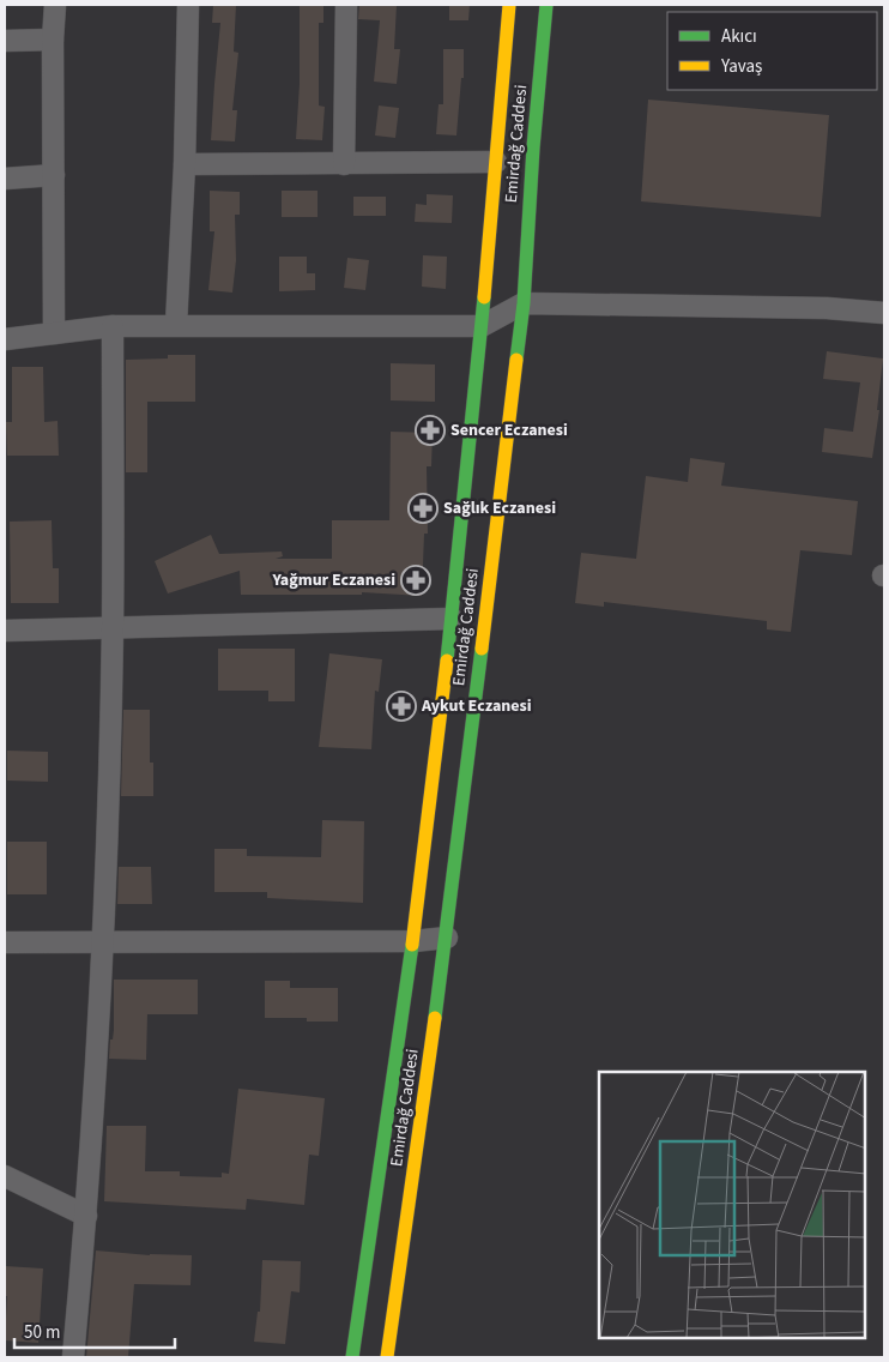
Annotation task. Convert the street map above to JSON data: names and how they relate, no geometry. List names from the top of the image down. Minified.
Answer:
{"streets":{"main road":["Emirdağ Caddesi"]},"places":{"pharmacy":["Sencer Eczanesi","Sağlık Eczanesi","Yağmur Eczanesi","Aykut Eczanesi"]},"legend":["Akıcı","Yavaş"],"scale_bar":"50 m"}
